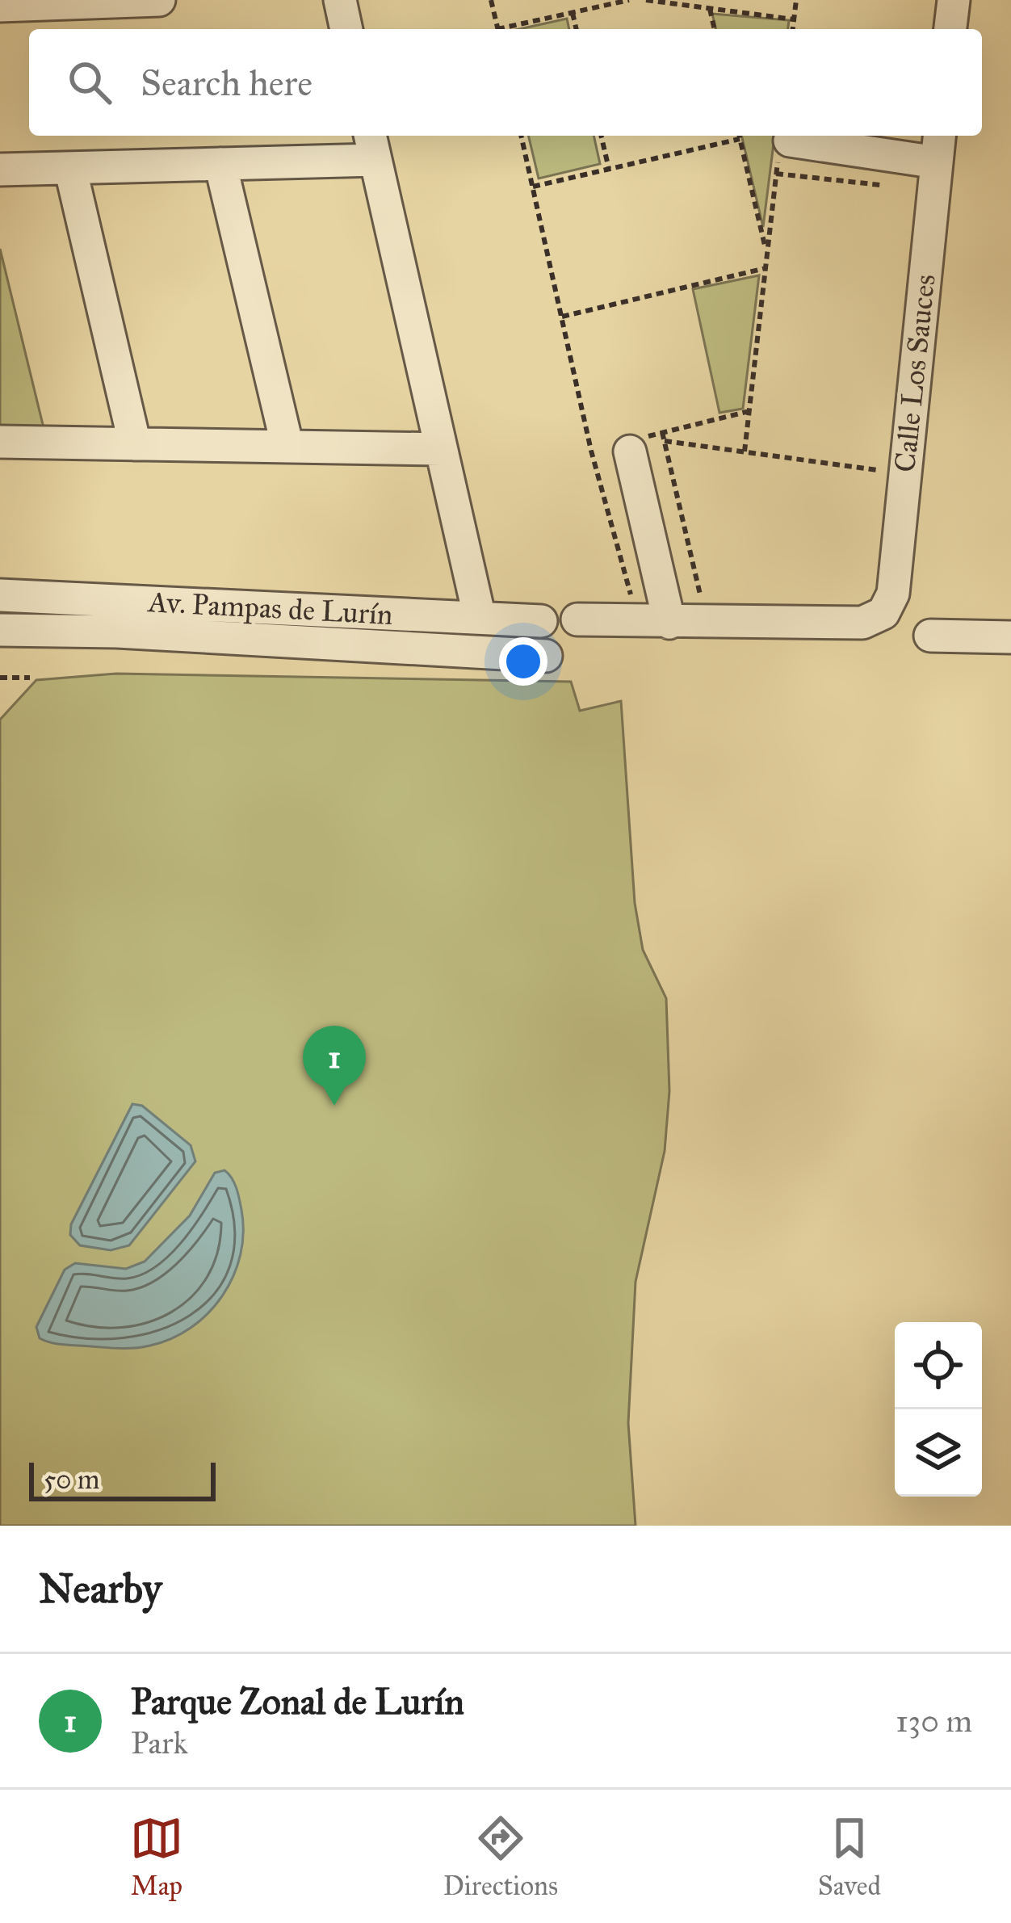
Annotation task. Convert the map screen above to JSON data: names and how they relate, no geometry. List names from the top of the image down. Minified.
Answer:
{"streets":{"street":["Calle Los Sauces","Av. Pampas de Lurín"]},"scale_bar":"50 m","page":{"search":"Search here","pins":"1","scale":"50 m","heading":"Nearby","list":[{"mark":"1","name":"Parque Zonal de Lurín","note":"Park","value":"130 m"}],"nav":["Map","Directions","Saved"]}}
